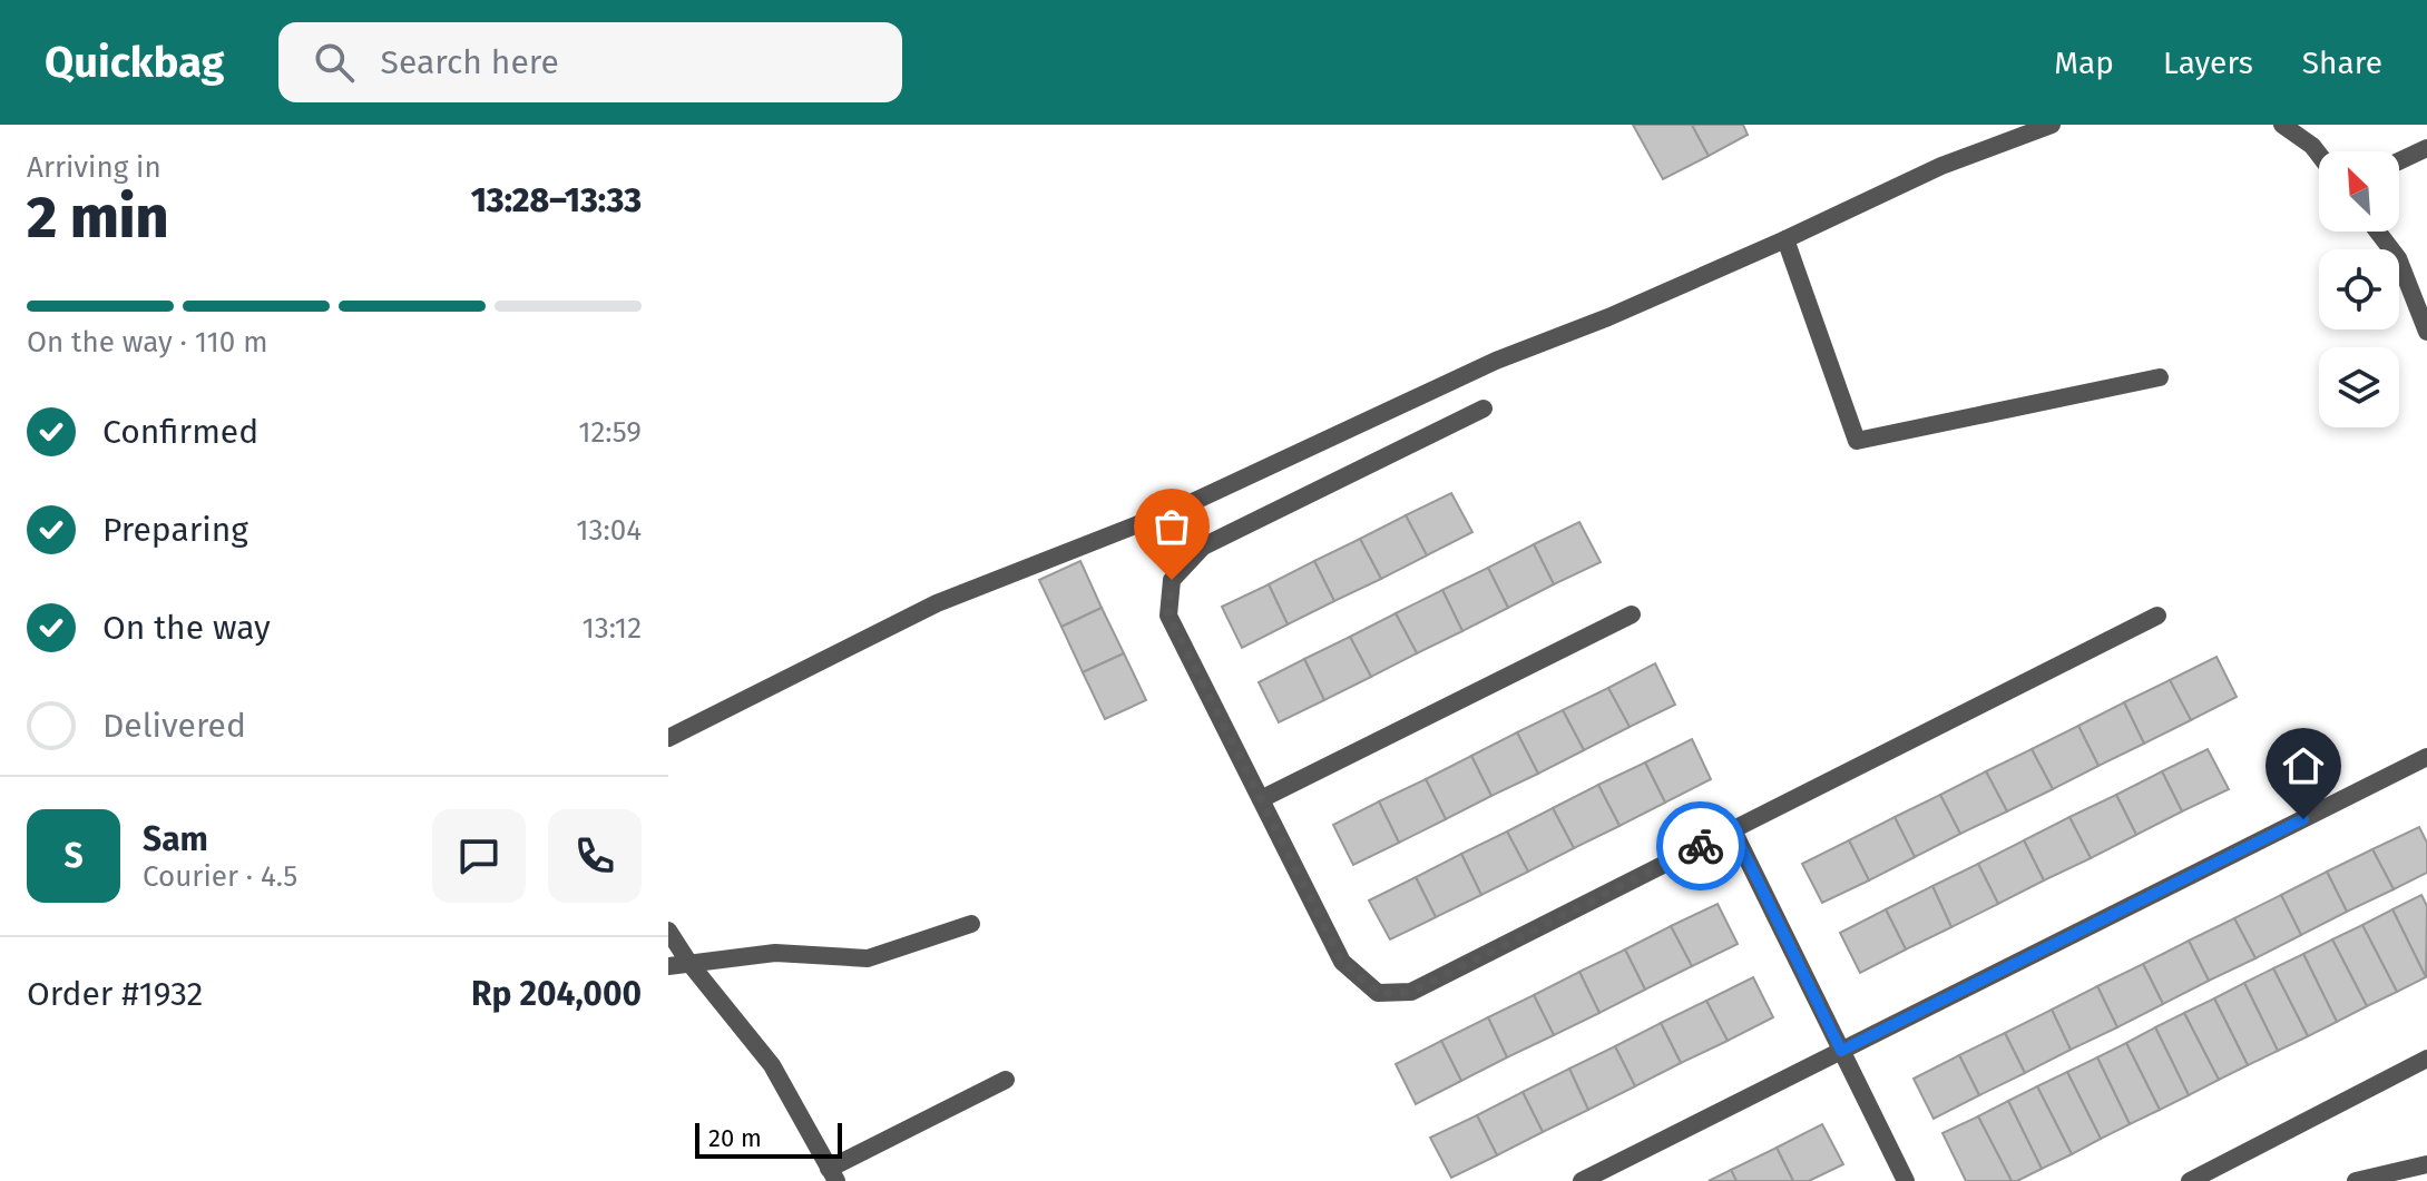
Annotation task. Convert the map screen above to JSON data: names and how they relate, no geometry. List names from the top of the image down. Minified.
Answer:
{"scale_bar":"20 m","north":"top left","page":{"header":"Quickbag","search":"Search here","nav":["Map","Layers","Share"],"heading":["2 min","Arriving in","13:28–13:33"],"panel":["Sam","Courier · 4.5","Order #1932","Rp 204,000"],"bar":"On the way · 110 m","list":[["Confirmed","12:59"],["Preparing","13:04"],["On the way","13:12"],"Delivered"],"round":"S","scale":"20 m"}}
